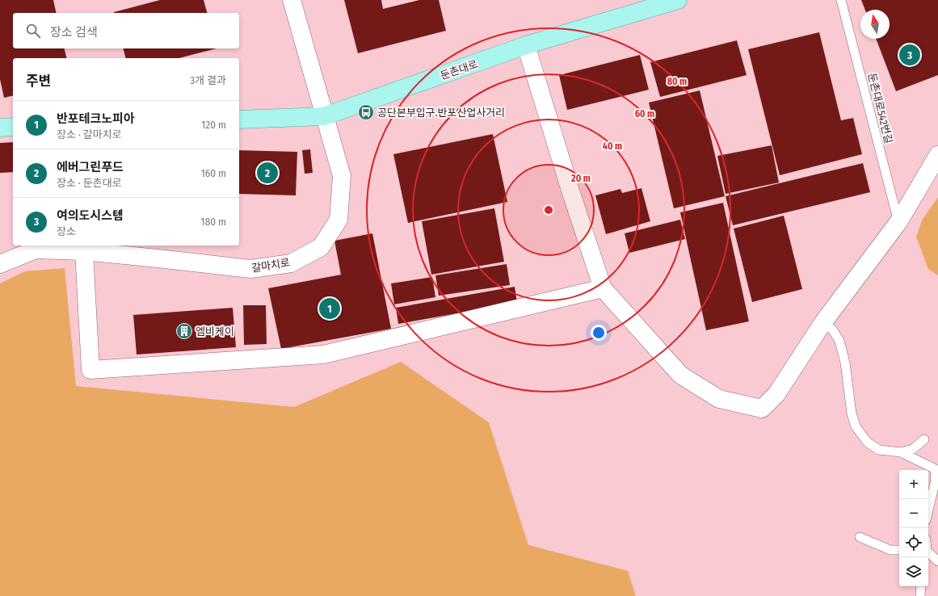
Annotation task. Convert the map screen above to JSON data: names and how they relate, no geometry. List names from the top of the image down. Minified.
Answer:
{"streets":{"main road":["둔촌대로"],"street":["갈마치로"],"lane":["둔촌대로542번길"]},"crossings":[["둔촌대로","갈마치로"]],"places":{"bus stop":["공단본부입구.반포산업사거리"],"building":["엠비케이"]},"north":"top","page":{"search":"장소 검색","pins":["3","2","1"],"heading":["주변","3개 결과"],"list":[{"mark":"1","name":"반포테크노피아","note":"장소 · 갈마치로","value":"120 m"},{"mark":"2","name":"에버그린푸드","note":"장소 · 둔촌대로","value":"160 m"},{"mark":"3","name":"여의도시스템","note":"장소","value":"180 m"}],"map_buttons":["+","−"]},"rings":["80 m","60 m","40 m","20 m"]}
